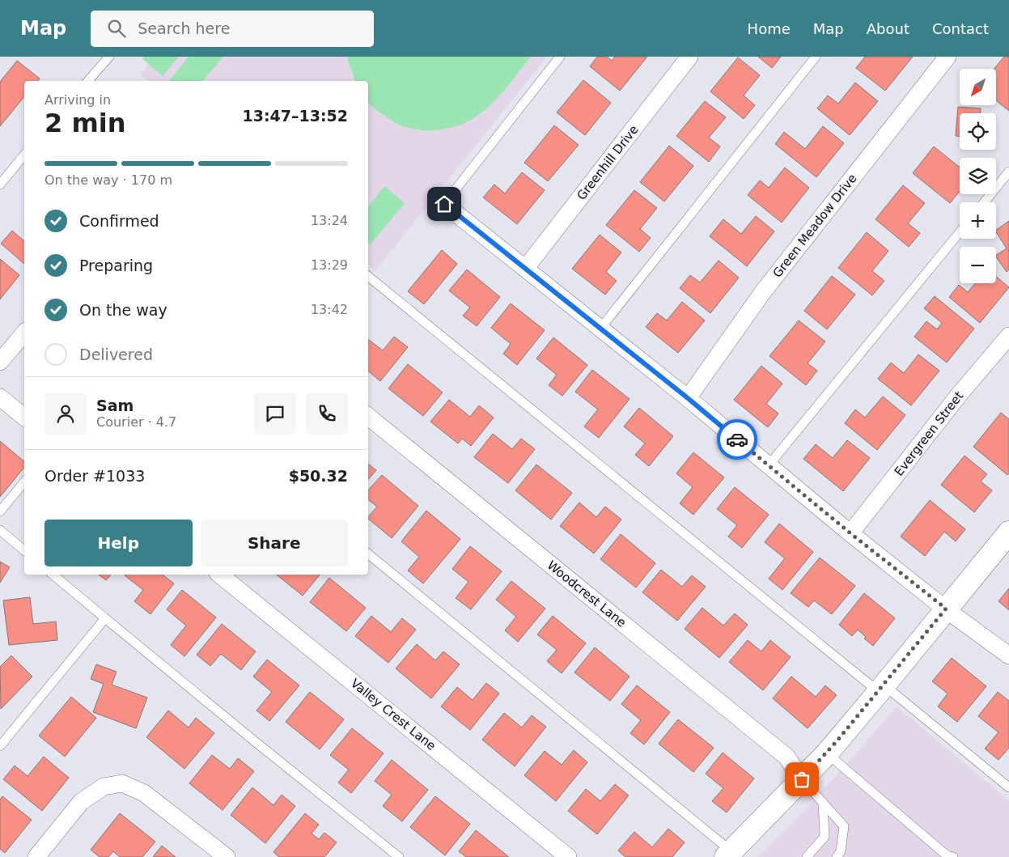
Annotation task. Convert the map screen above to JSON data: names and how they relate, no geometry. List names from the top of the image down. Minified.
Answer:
{"streets":{"street":["Greenhill Drive","Green Meadow Drive","Evergreen Street","Woodcrest Lane","Valley Crest Lane"]},"north":"bottom left","page":{"header":"Map","search":"Search here","nav":["Home","Map","About","Contact"],"map_buttons":["+","−"],"heading":["2 min","Arriving in","13:47–13:52"],"panel":["Sam","Courier · 4.7","Order #1033","$50.32"],"bar":"On the way · 170 m","list":[["Confirmed","13:24"],["Preparing","13:29"],["On the way","13:42"],"Delivered"],"buttons":["Help","Share"]}}
